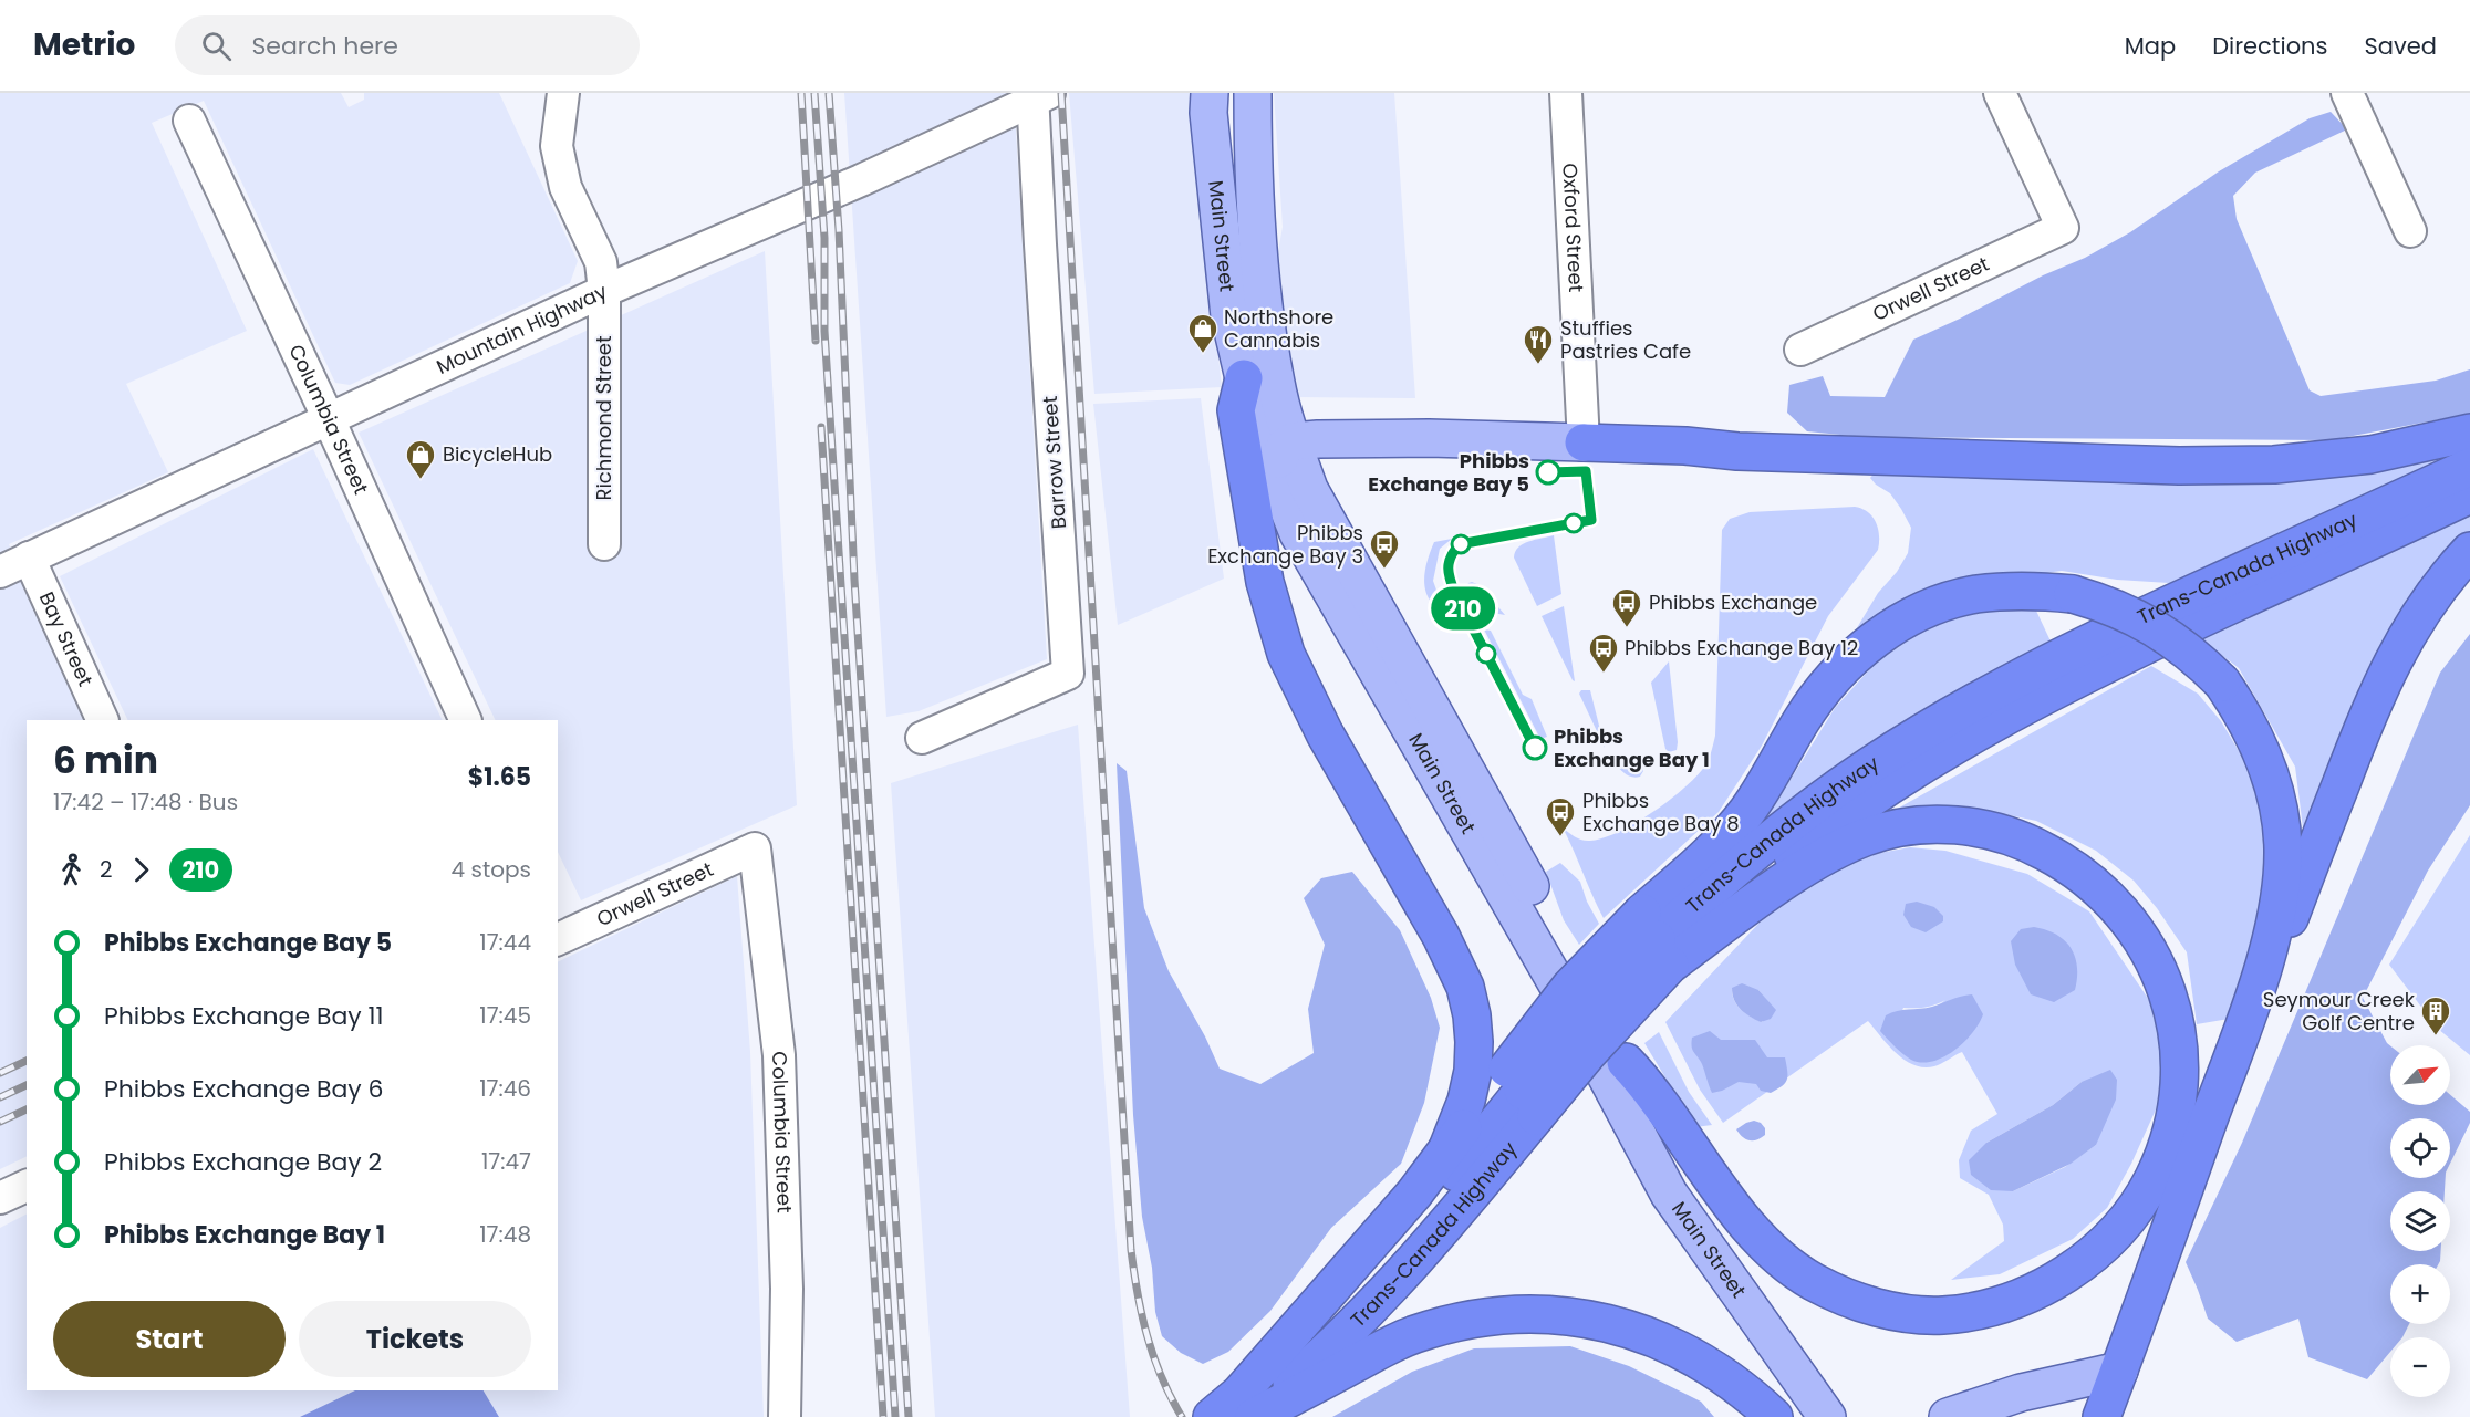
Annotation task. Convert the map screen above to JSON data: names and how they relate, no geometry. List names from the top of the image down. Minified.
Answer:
{"streets":{"highway":["Trans-Canada Highway"],"main road":["Main Street"],"street":["Oxford Street","Orwell Street","Mountain Highway","Richmond Street","Columbia Street","Barrow Street","Bay Street"]},"crossings":[["Orwell Street","Columbia Street"],["Mountain Highway","Richmond Street"],["Mountain Highway","Columbia Street"],["Mountain Highway","Barrow Street"],["Mountain Highway","Bay Street"]],"places":{"shop":["Northshore Cannabis","BicycleHub"],"restaurant":["Stuffies Pastries Cafe"],"other":["Phibbs Exchange Bay 5","Phibbs Exchange Bay 1"],"bus stop":["Phibbs Exchange Bay 3","Phibbs Exchange","Phibbs Exchange Bay 12","Phibbs Exchange Bay 8"],"building":["Seymour Creek Golf Centre"]},"lines":["bus line 210"],"north":"top right","page":{"header":"Metrio","search":"Search here","nav":["Map","Directions","Saved"],"on_map":"210","heading":["6 min","17:42 – 17:48 · Bus","$1.65"],"legs":["2","210","4 stops"],"list":[{"name":"Phibbs Exchange Bay 5","value":"17:44"},{"name":"Phibbs Exchange Bay 11","value":"17:45"},{"name":"Phibbs Exchange Bay 6","value":"17:46"},{"name":"Phibbs Exchange Bay 2","value":"17:47"},{"name":"Phibbs Exchange Bay 1","value":"17:48"}],"map_buttons":["+","−"],"buttons":["Start","Tickets"]}}
